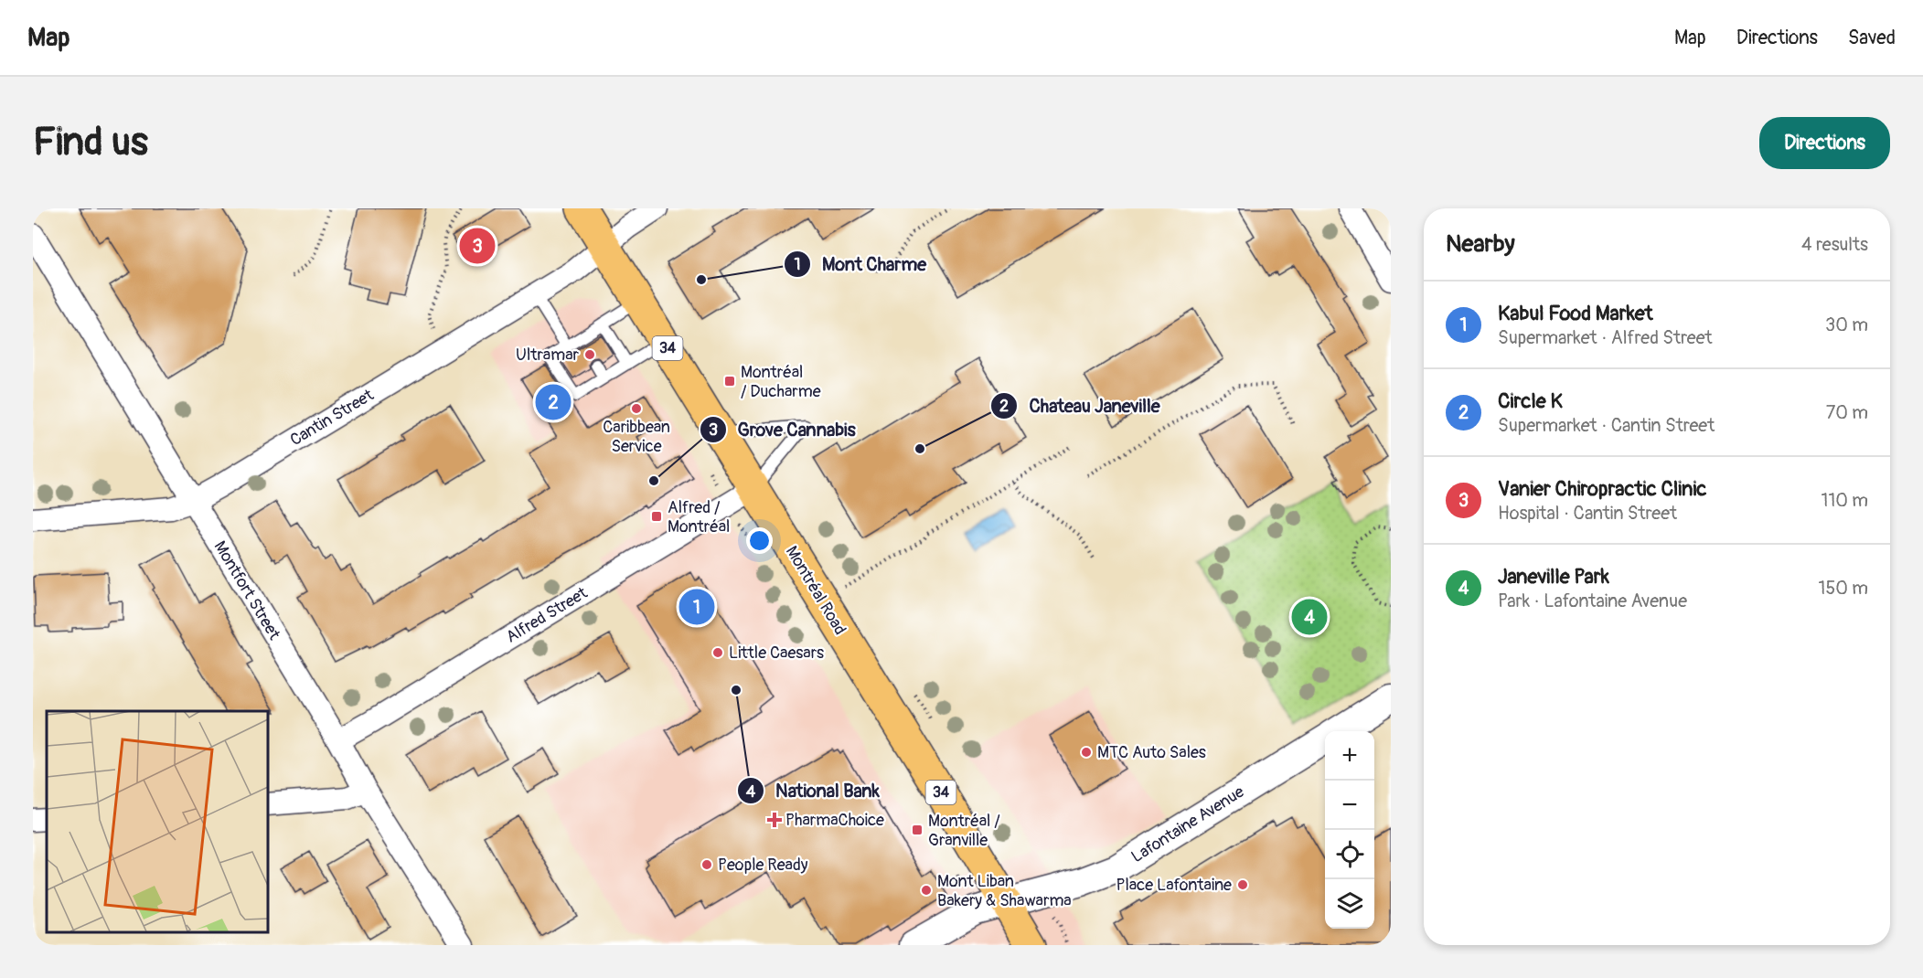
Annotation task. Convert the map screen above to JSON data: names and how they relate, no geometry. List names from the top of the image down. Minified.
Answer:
{"streets":{"main road":["34","Montréal Road"],"street":["Cantin Street","Montfort Street","Alfred Street","Lafontaine Avenue"]},"crossings":[["Cantin Street","Montfort Street"],["Cantin Street","Montréal Road"],["Montfort Street","Alfred Street"],["Montréal Road","Alfred Street"],["Montréal Road","Lafontaine Avenue"]],"places":{"other":["Mont Charme","Ultramar","Caribbean Service","Chateau Janeville","Grove Cannabis","Little Caesars","National Bank","MTC Auto Sales","People Ready","Place Lafontaine","Mont Liban Bakery & Shawarma"],"transit":["Montréal / Ducharme","Alfred / Montréal","Montréal / Granville"],"health":["PharmaChoice"]},"page":{"header":"Map","nav":["Map","Directions","Saved"],"buttons":"Directions","title":"Find us","heading":["Nearby","4 results"],"pins":["3","2","1","4"],"list":[{"mark":"1","name":"Kabul Food Market","note":"Supermarket · Alfred Street","value":"30 m"},{"mark":"2","name":"Circle K","note":"Supermarket · Cantin Street","value":"70 m"},{"mark":"3","name":"Vanier Chiropractic Clinic","note":"Hospital · Cantin Street","value":"110 m"},{"mark":"4","name":"Janeville Park","note":"Park · Lafontaine Avenue","value":"150 m"}],"map_buttons":["+","−"]}}
